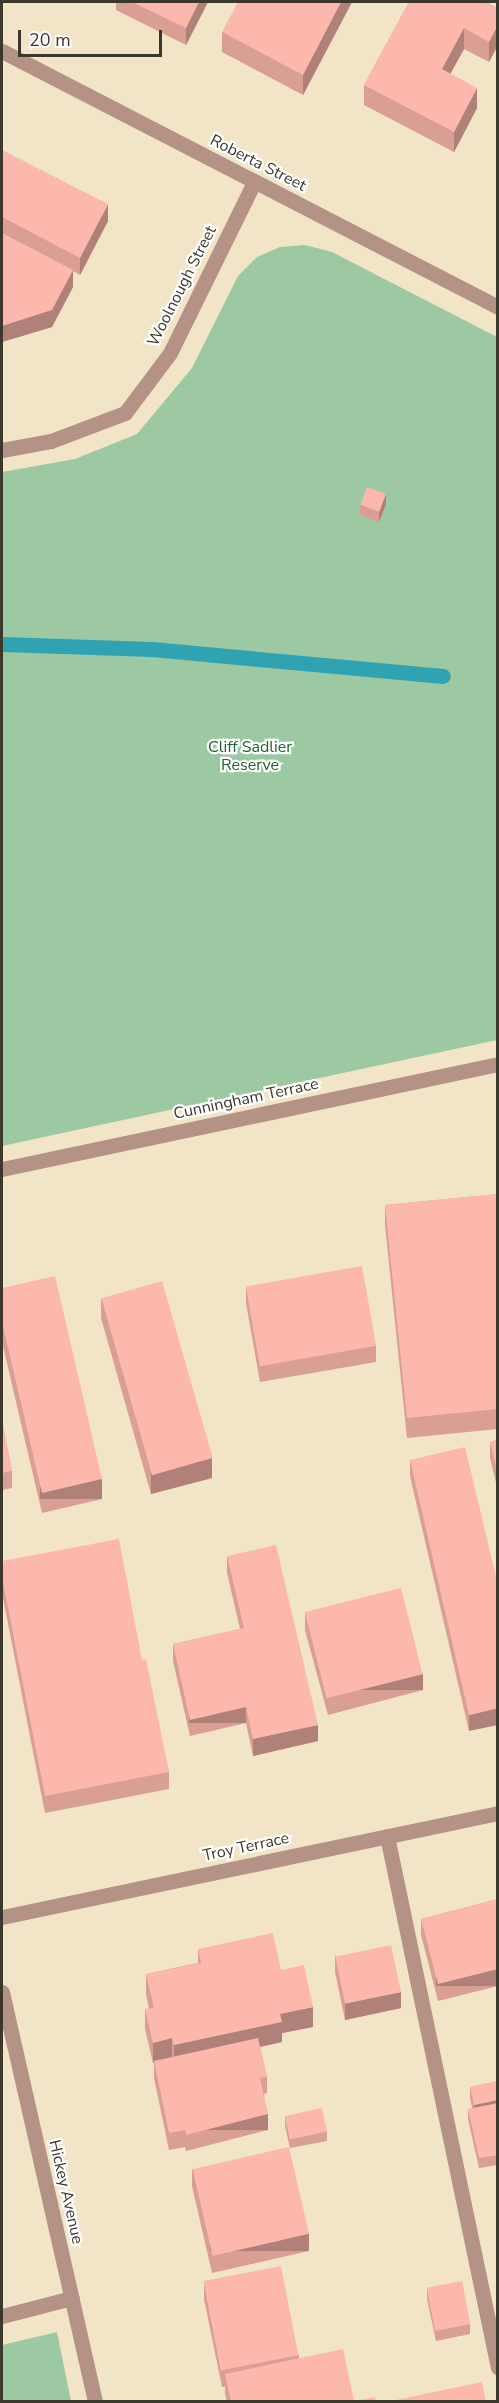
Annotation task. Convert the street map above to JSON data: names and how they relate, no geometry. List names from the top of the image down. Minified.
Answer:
{"streets":{"street":["Roberta Street","Woolnough Street","Cunningham Terrace","Troy Terrace","Hickey Avenue"]},"crossings":[["Roberta Street","Woolnough Street"]],"parks":["Cliff Sadlier Reserve"],"scale_bar":"20 m"}
